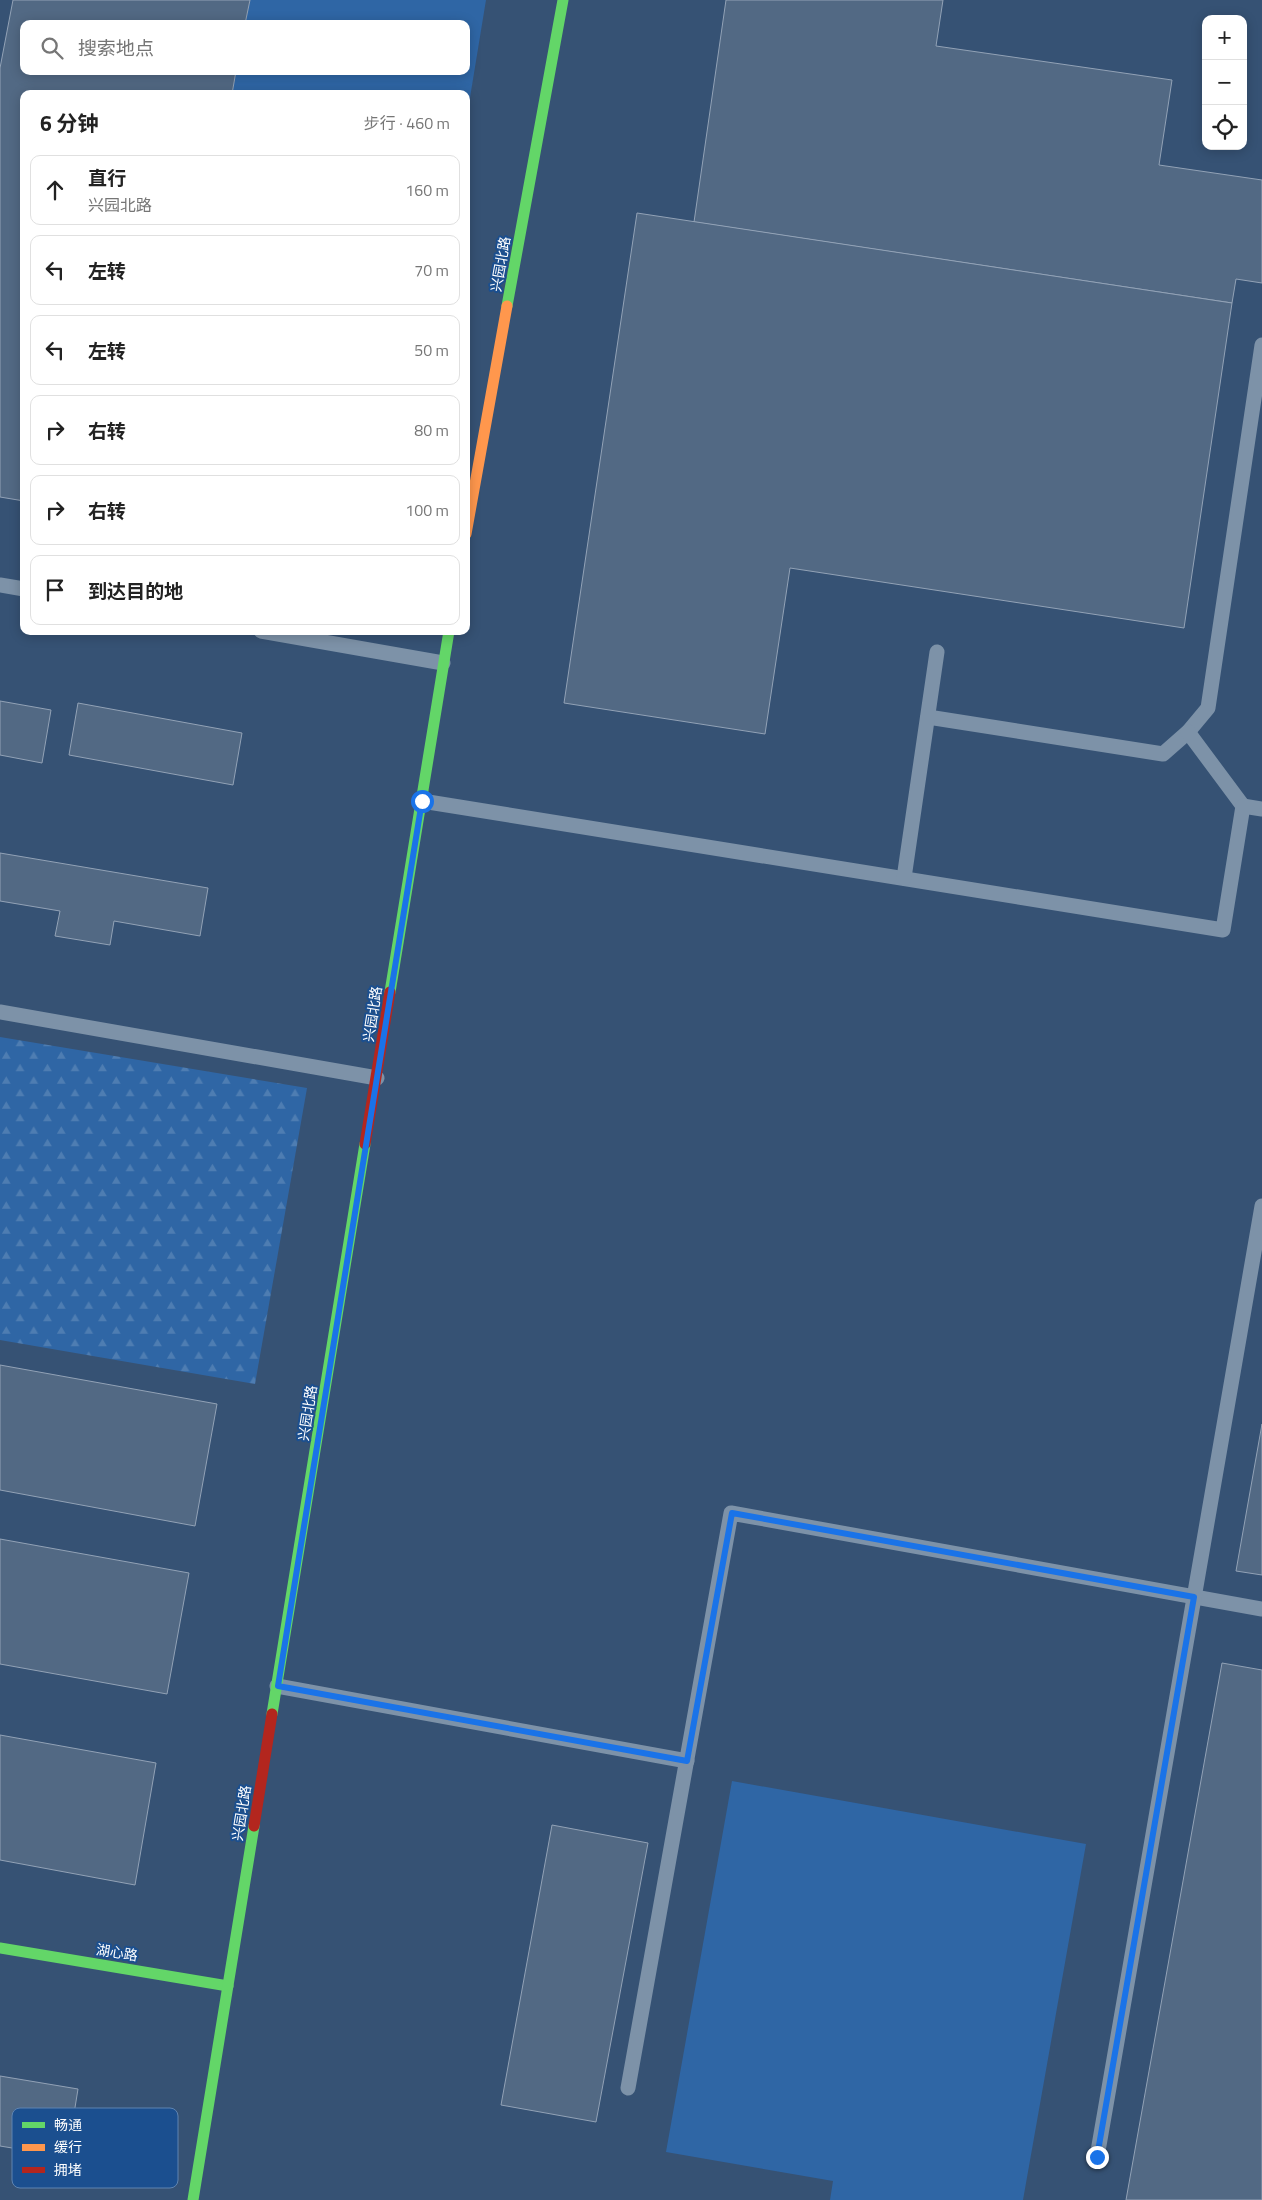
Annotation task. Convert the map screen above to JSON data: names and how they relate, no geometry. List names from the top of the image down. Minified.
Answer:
{"streets":{"main road":["兴园北路","湖心路"]},"crossings":[["兴园北路","湖心路"]],"legend":["畅通","缓行","拥堵"],"page":{"map_buttons":["+","−"],"search":"搜索地点","heading":["6 分钟","步行 · 460 m"],"list":[["直行","兴园北路","160 m"],["左转","70 m"],["左转","50 m"],["右转","80 m"],["右转","100 m"],"到达目的地"]}}
